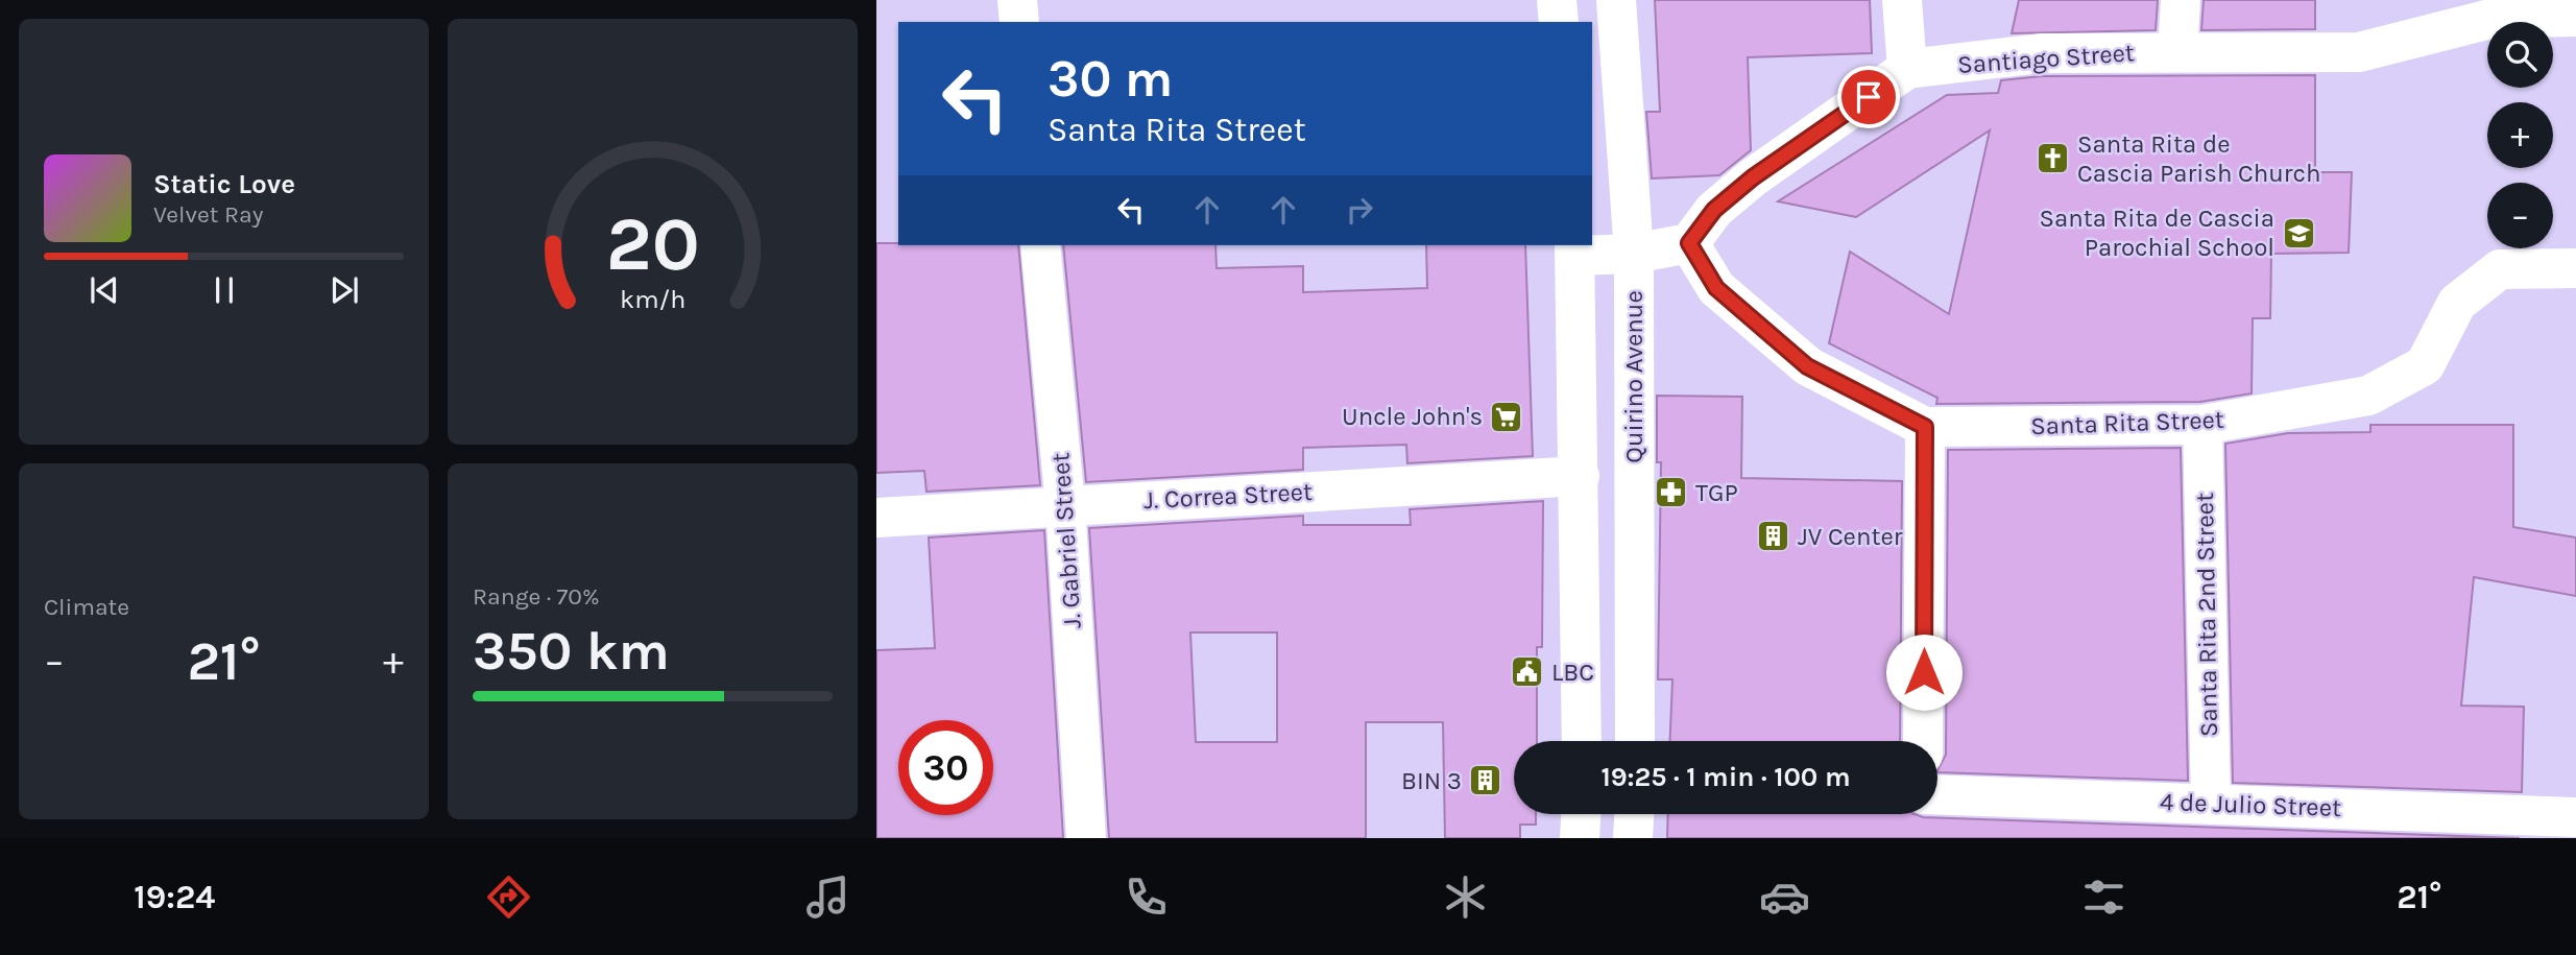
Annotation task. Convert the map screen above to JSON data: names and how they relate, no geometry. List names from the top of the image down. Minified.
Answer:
{"streets":{"street":["Santiago Street","Quirino Avenue","Santa Rita Street","J. Correa Street","J. Gabriel Street","Santa Rita 2nd Street","4 de Julio Street"]},"crossings":[["Santiago Street","Santa Rita Street"],["Santa Rita Street","Santa Rita 2nd Street"],["J. Correa Street","J. Gabriel Street"],["Santa Rita 2nd Street","4 de Julio Street"]],"places":{"church":["Santa Rita de Cascia Parish Church"],"school or university":["Santa Rita de Cascia Parochial School"],"supermarket":["Uncle John's"],"pharmacy":["TGP"],"building":["JV Center","BIN 3"],"public building":["LBC"]},"page":{"map_buttons":["+","−"],"turn":["30 m","Santa Rita Street"],"song":["Static Love","Velvet Ray"],"tile":["Climate",["Range · 70%","350 km"]],"heat":["−","21°","+"],"limit":"30","trip":"19:25 · 1 min · 100 m","tabs":["19:24","21°"],"gauge":["20","km/h"]}}
